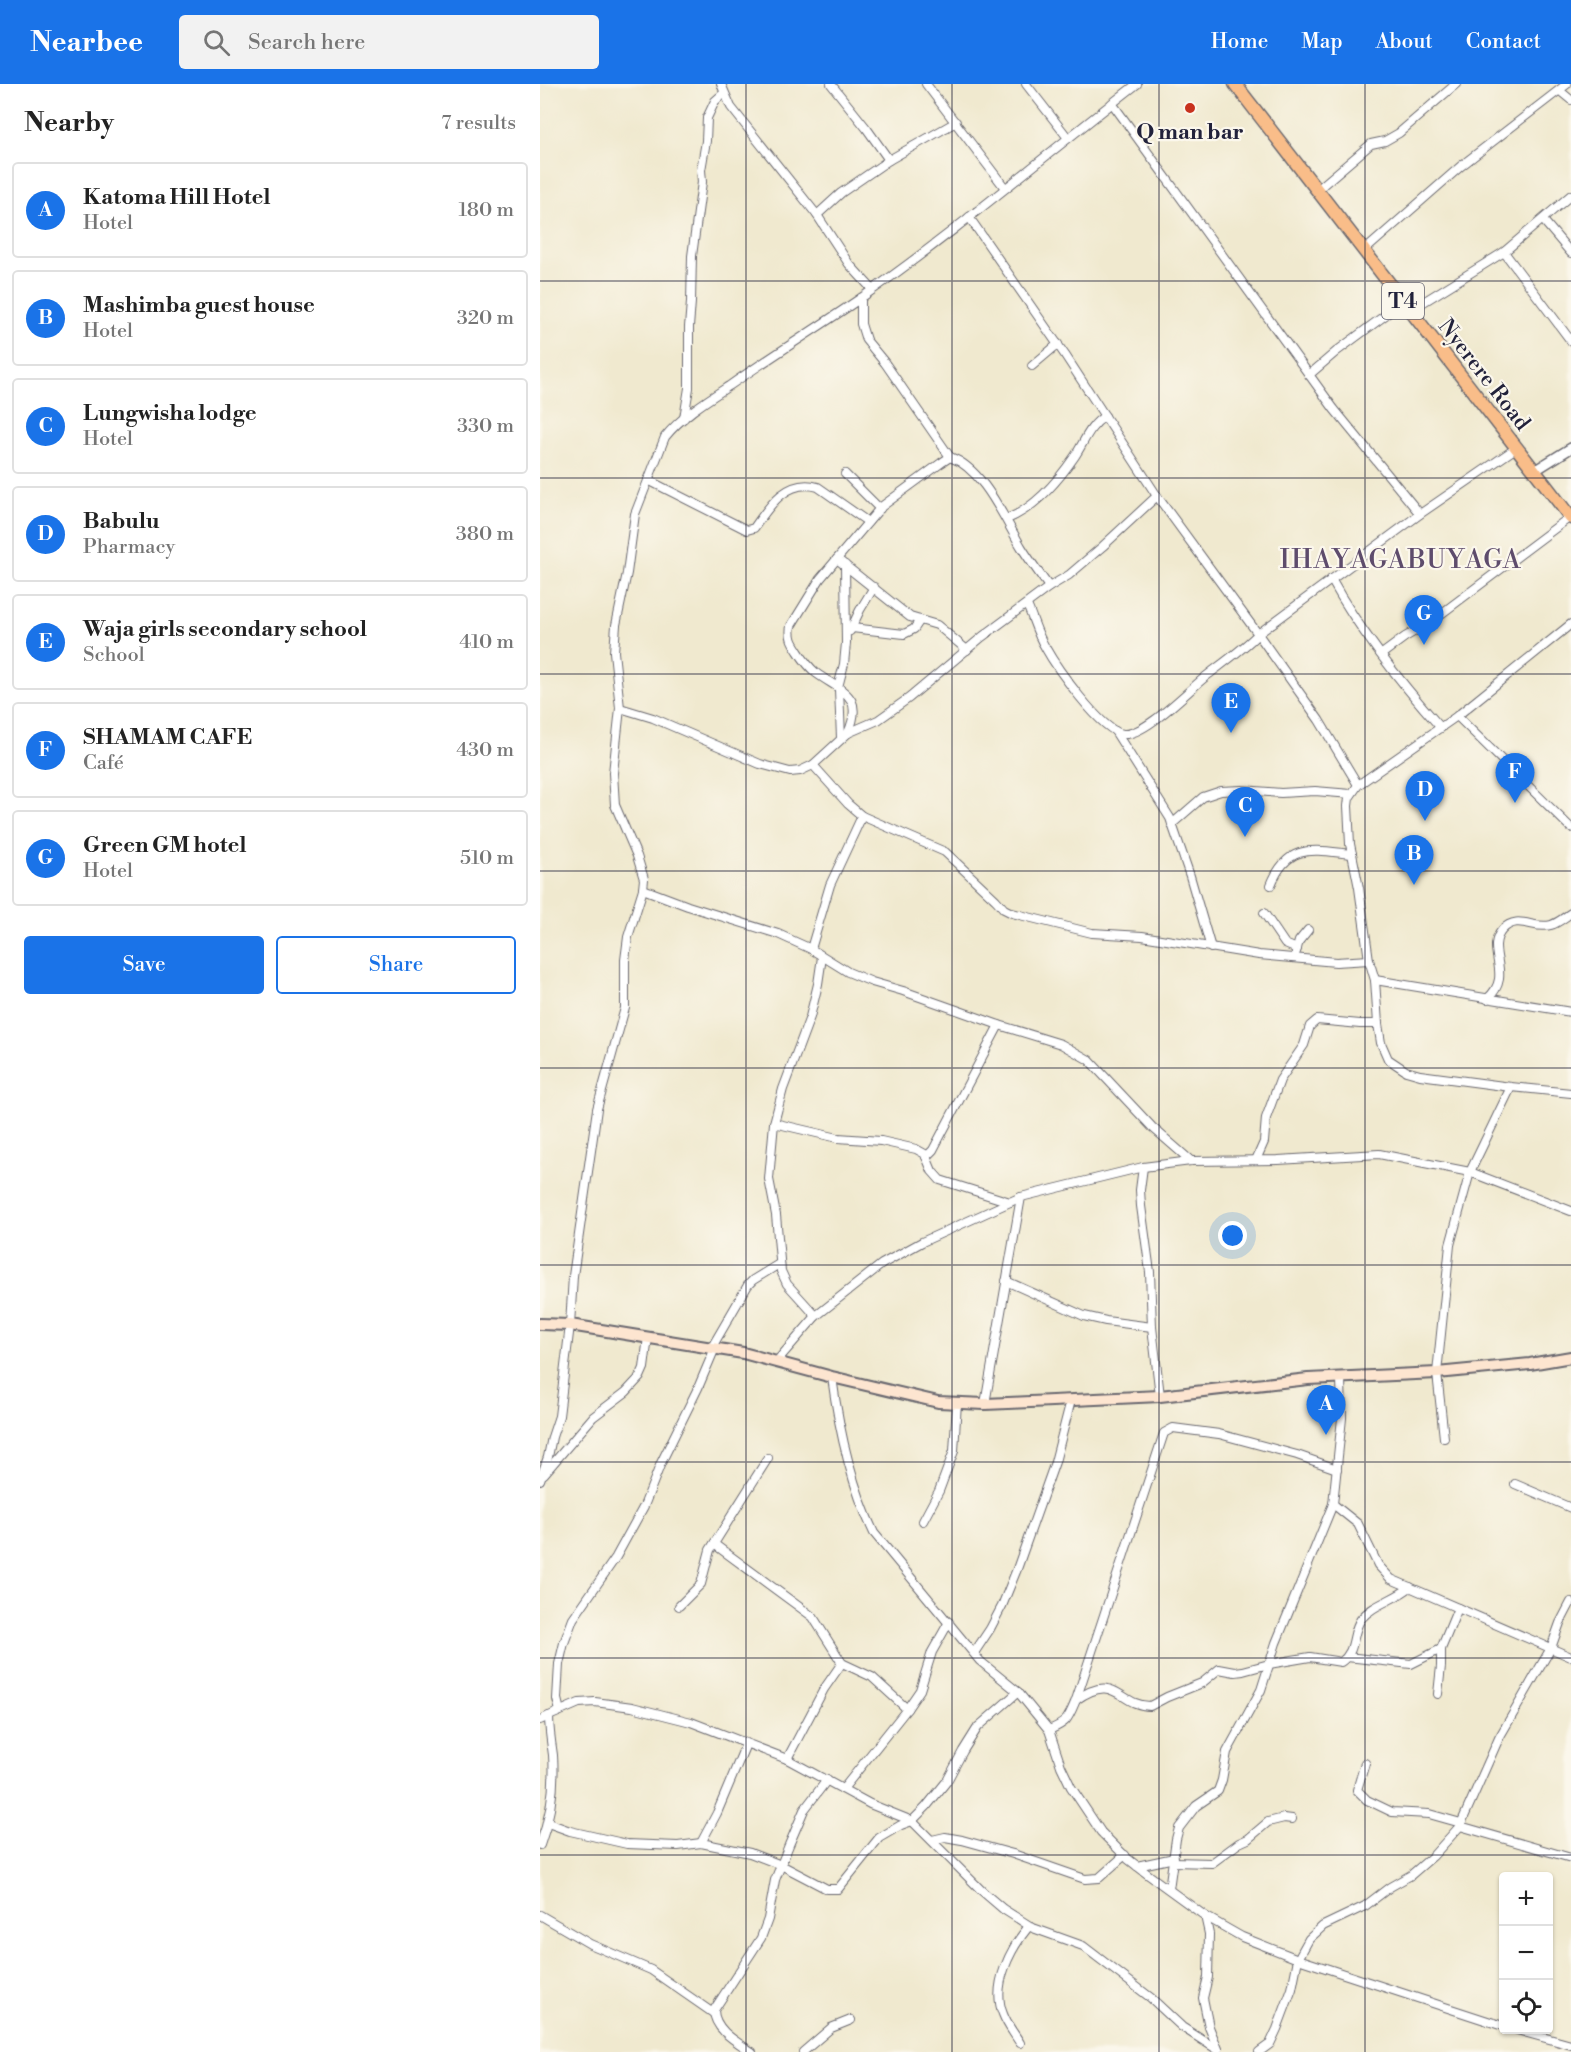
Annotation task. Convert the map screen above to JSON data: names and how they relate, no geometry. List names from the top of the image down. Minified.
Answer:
{"streets":{"highway":["T4","Nyerere Road"]},"districts":["IHAYAGABUYAGA"],"places":["Q man bar"],"page":{"header":"Nearbee","search":"Search here","nav":["Home","Map","About","Contact"],"heading":["Nearby","7 results"],"list":[{"mark":"A","name":"Katoma Hill Hotel","note":"Hotel","value":"180 m"},{"mark":"B","name":"Mashimba guest house","note":"Hotel","value":"320 m"},{"mark":"C","name":"Lungwisha lodge","note":"Hotel","value":"330 m"},{"mark":"D","name":"Babulu","note":"Pharmacy","value":"380 m"},{"mark":"E","name":"Waja girls secondary school","note":"School","value":"410 m"},{"mark":"F","name":"SHAMAM CAFE","note":"Café","value":"430 m"},{"mark":"G","name":"Green GM hotel","note":"Hotel","value":"510 m"}],"pins":["G","E","F","D","C","B","A"],"buttons":["Save","Share"],"map_buttons":["+","−"]}}
